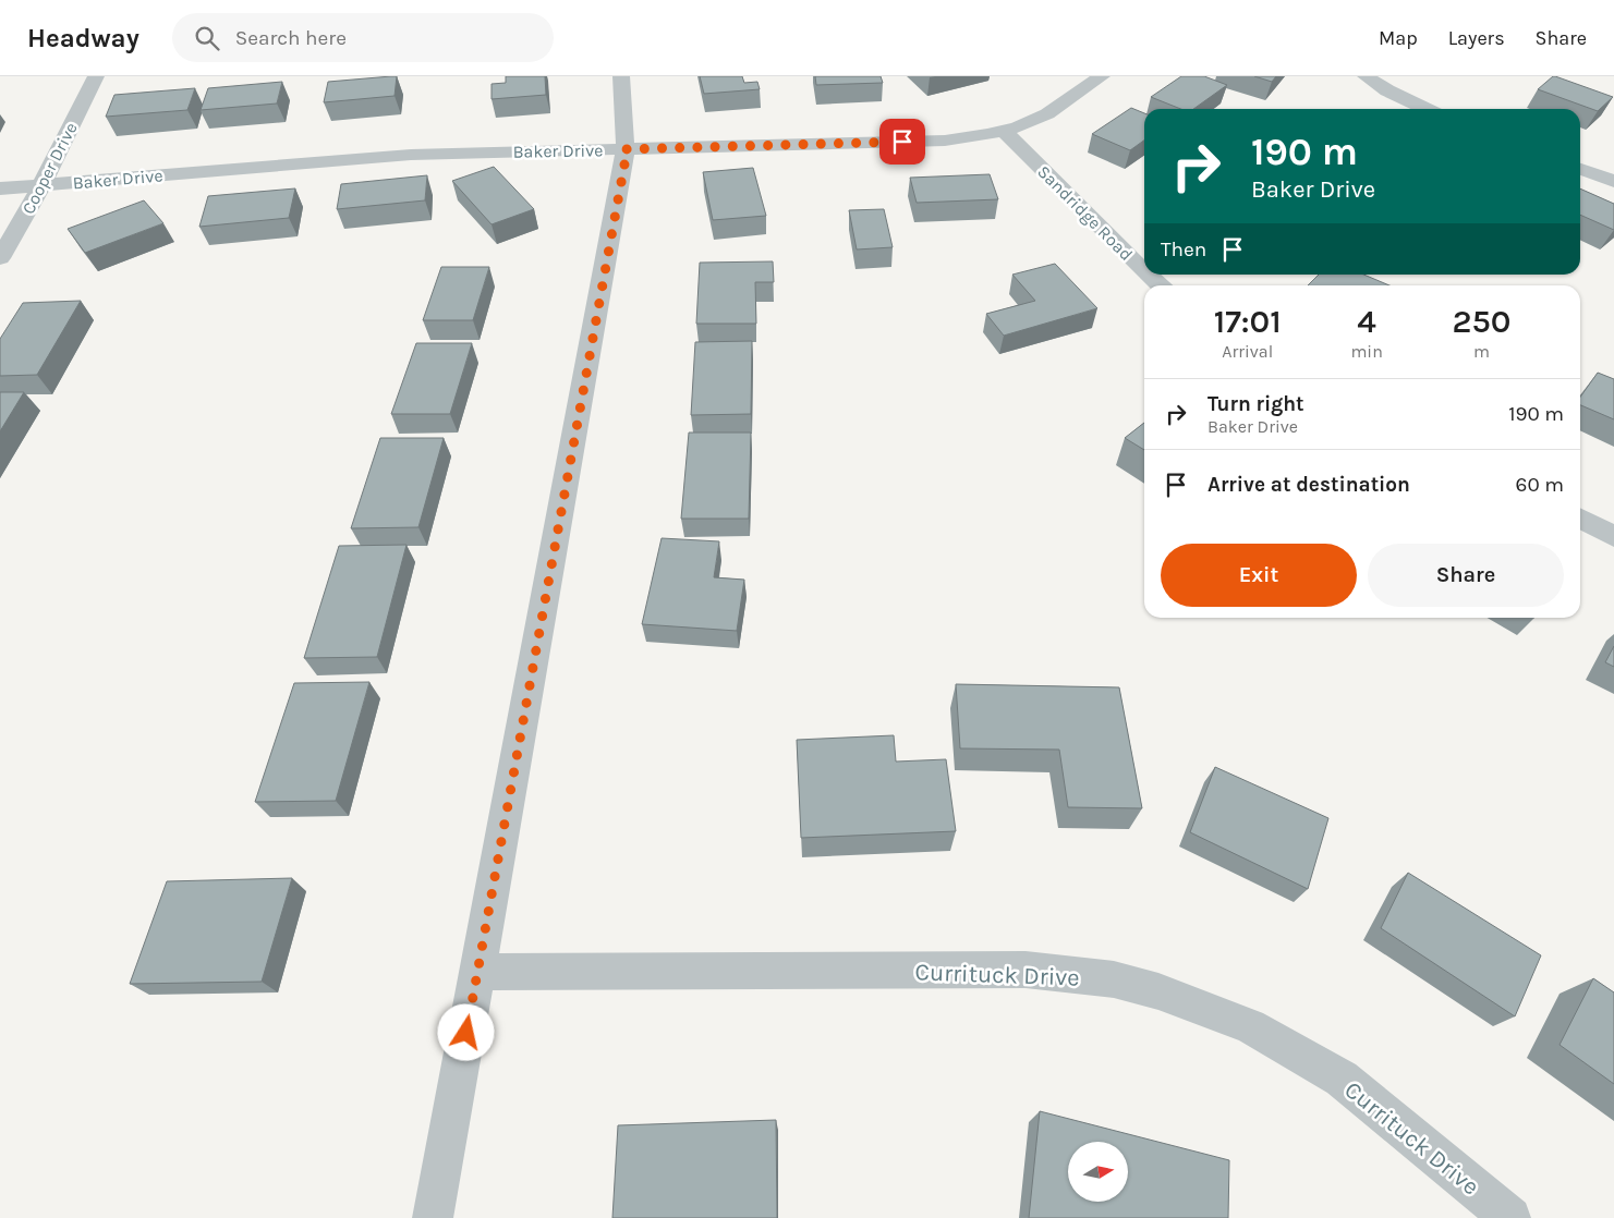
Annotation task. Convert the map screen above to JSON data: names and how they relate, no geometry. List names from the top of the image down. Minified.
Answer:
{"streets":{"street":["Baker Drive","Cooper Drive","Sandridge Road","Currituck Drive"]},"crossings":[["Baker Drive","Cooper Drive"],["Baker Drive","Sandridge Road"]],"north":"right","page":{"header":"Headway","search":"Search here","nav":["Map","Layers","Share"],"turn":["190 m","Baker Drive"],"then":"Then","eta":["17:01","Arrival","4","min","250","m"],"list":[{"name":"Turn right","note":"Baker Drive","value":"190 m"},{"name":"Arrive at destination","value":"60 m"}],"buttons":["Exit","Share"]}}
